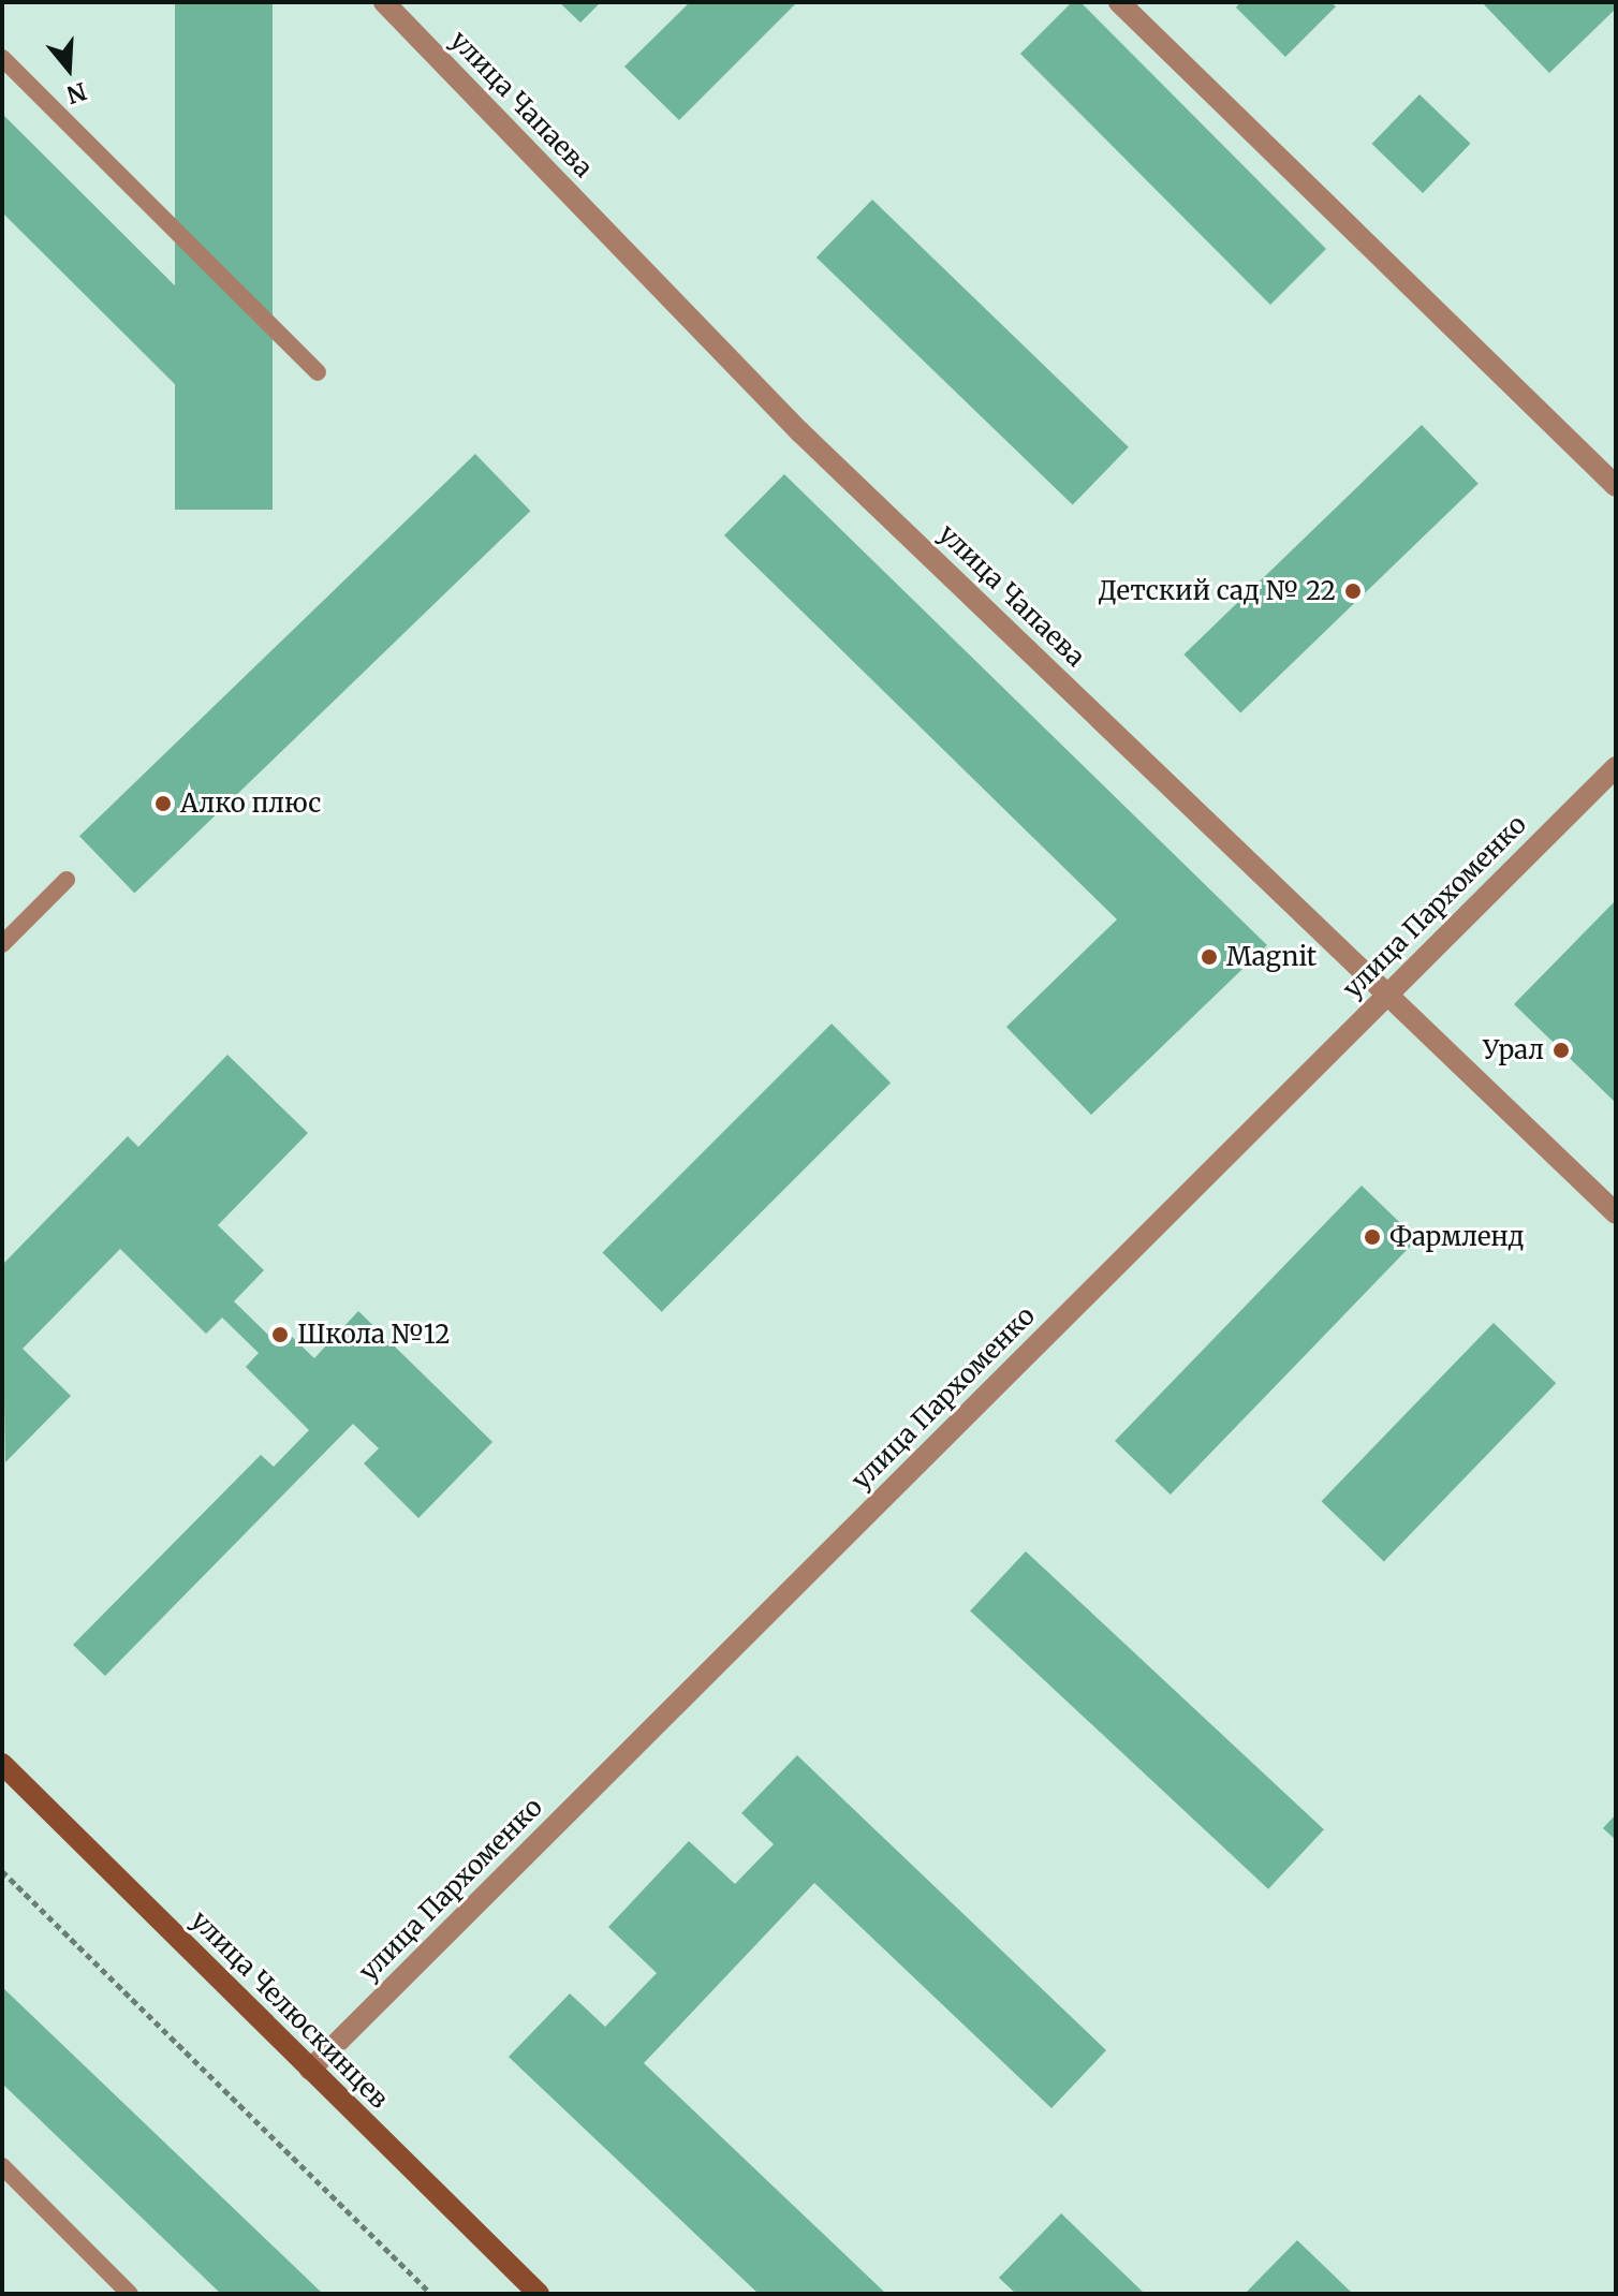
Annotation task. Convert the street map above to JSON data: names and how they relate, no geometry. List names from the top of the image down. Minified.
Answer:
{"streets":{"street":["улица Чапаева","улица Пархоменко","улица Челюскинцев"]},"crossings":[["улица Чапаева","улица Пархоменко"],["улица Пархоменко","улица Челюскинцев"]],"places":["Детский сад № 22","Алко плюс","Magnit","Урал","Фармленд","Школа №12"],"north":"bottom"}
